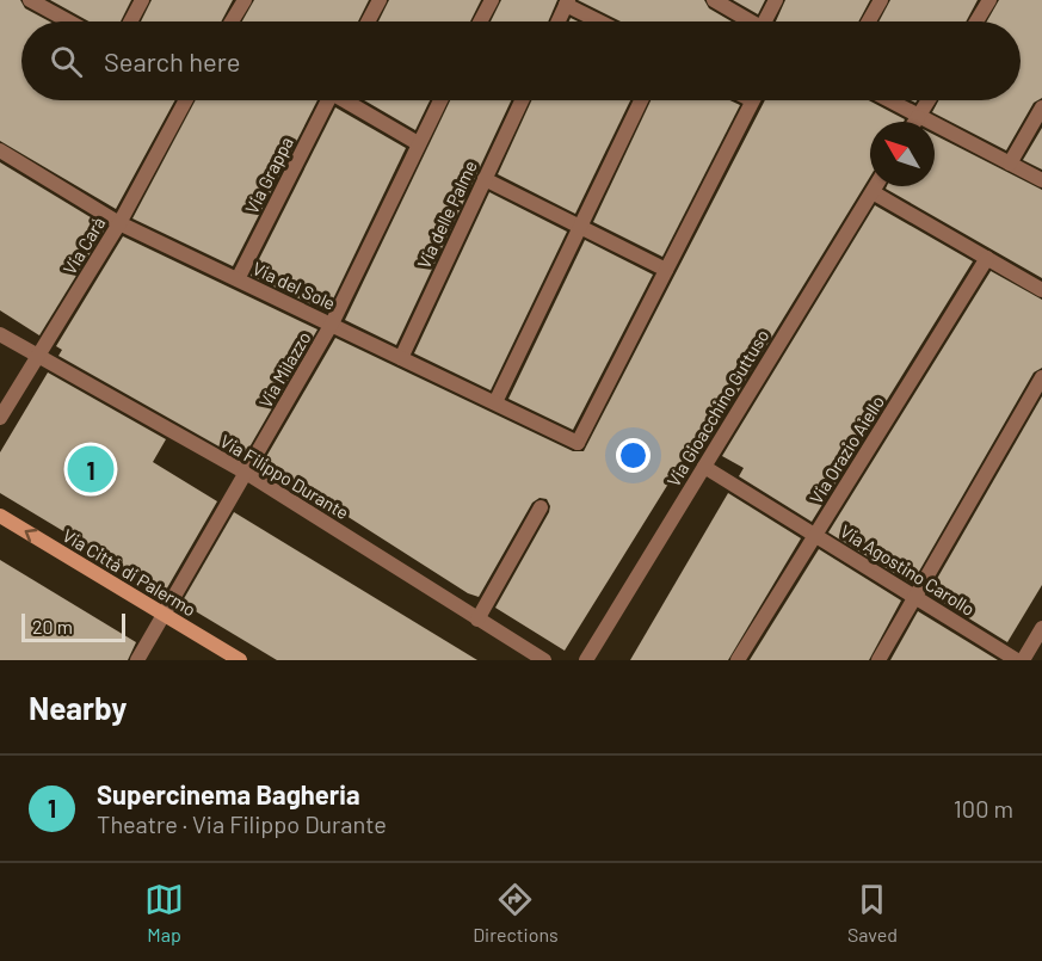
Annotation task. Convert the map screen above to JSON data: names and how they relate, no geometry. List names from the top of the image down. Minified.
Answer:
{"streets":{"main road":["Via Città di Palermo"],"street":["Via Grappa","Via delle Palme","Via Carà","Via del Sole","Via Milazzo","Via Gioacchino Guttuso","Via Orazio Aiello","Via Filippo Durante","Via Agostino Carollo"]},"crossings":[["Via Grappa","Via del Sole"],["Via delle Palme","Via del Sole"],["Via Carà","Via del Sole"],["Via Carà","Via Filippo Durante"],["Via del Sole","Via Milazzo"],["Via Milazzo","Via Filippo Durante"],["Via Milazzo","Via Città di Palermo"],["Via Gioacchino Guttuso","Via Agostino Carollo"],["Via Orazio Aiello","Via Agostino Carollo"]],"one_way":["Via Città di Palermo"],"scale_bar":"20 m","north":"top left","page":{"search":"Search here","pins":"1","scale":"20 m","heading":"Nearby","list":[{"mark":"1","name":"Supercinema Bagheria","note":"Theatre · Via Filippo Durante","value":"100 m"}],"nav":["Map","Directions","Saved"]}}
